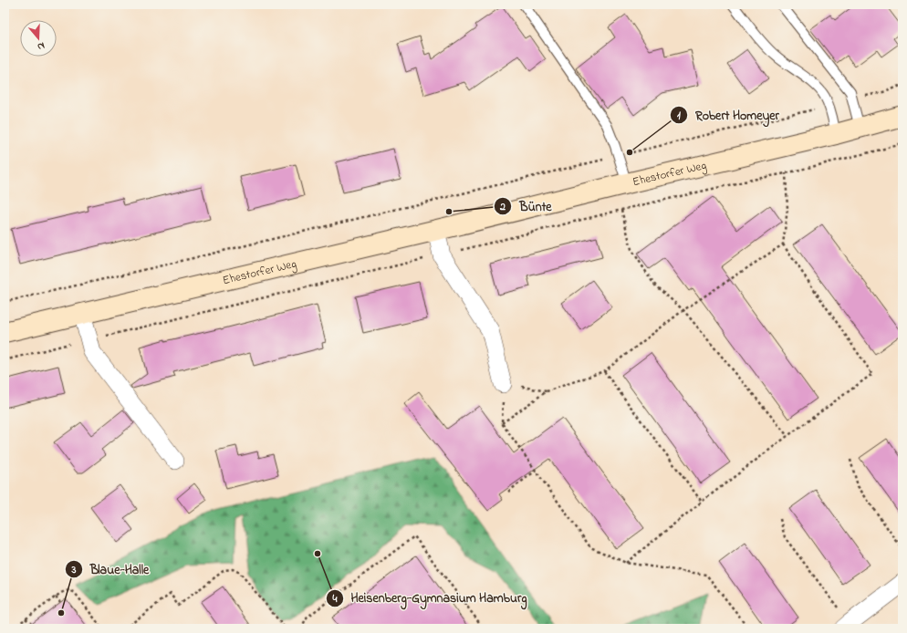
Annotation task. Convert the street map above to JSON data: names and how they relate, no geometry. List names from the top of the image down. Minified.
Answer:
{"streets":{"main road":["Ehestorfer Weg"]},"places":["Robert Homeyer","Bünte","Heisenberg-Gymnasium Hamburg","Blaue-Halle"],"north":"bottom"}
